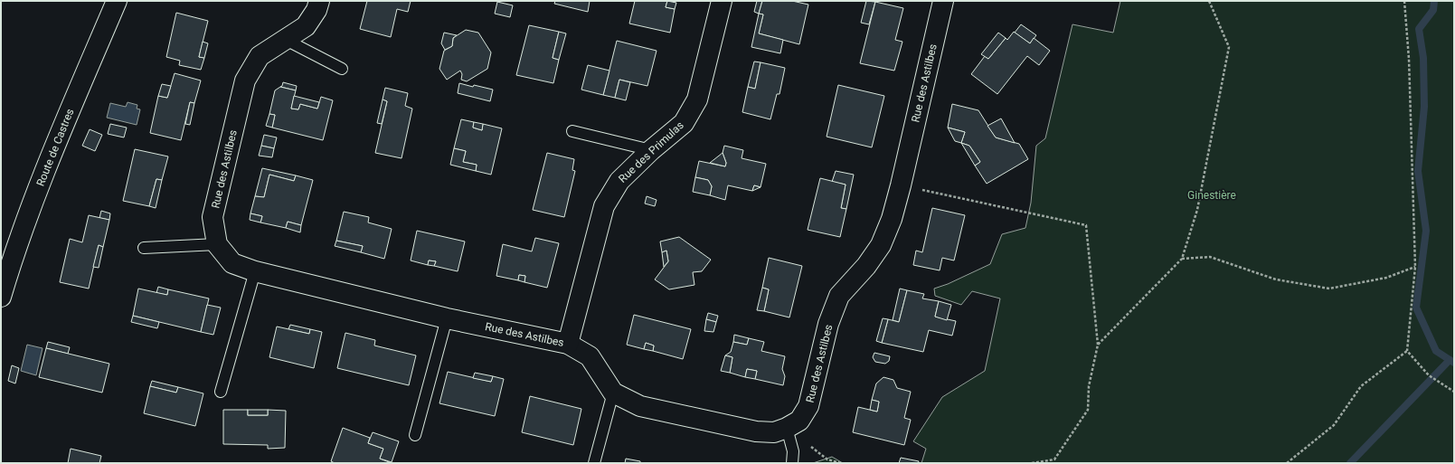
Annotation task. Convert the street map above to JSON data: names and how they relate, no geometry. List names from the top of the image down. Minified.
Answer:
{"streets":{"street":["Rue des Astilbes","Route de Castres","Rue des Primulas"]},"crossings":[["Rue des Astilbes","Rue des Primulas"]],"parks":["Ginestière"]}
